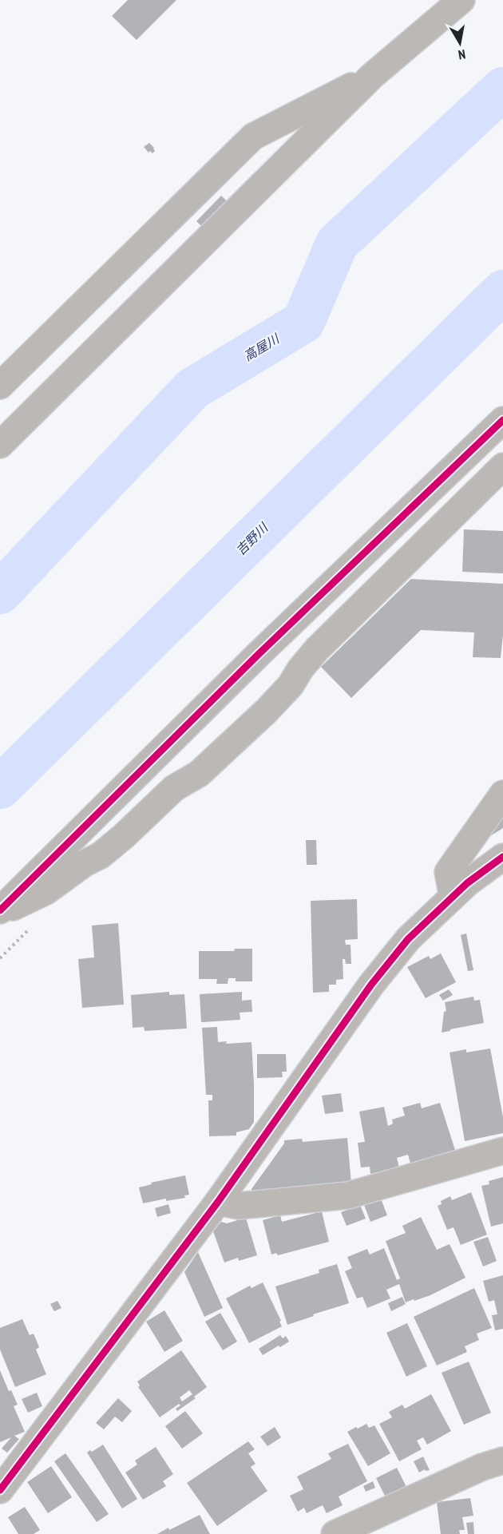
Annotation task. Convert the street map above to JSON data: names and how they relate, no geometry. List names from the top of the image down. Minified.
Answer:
{"water":["高屋川","吉野川"],"north":"bottom"}
